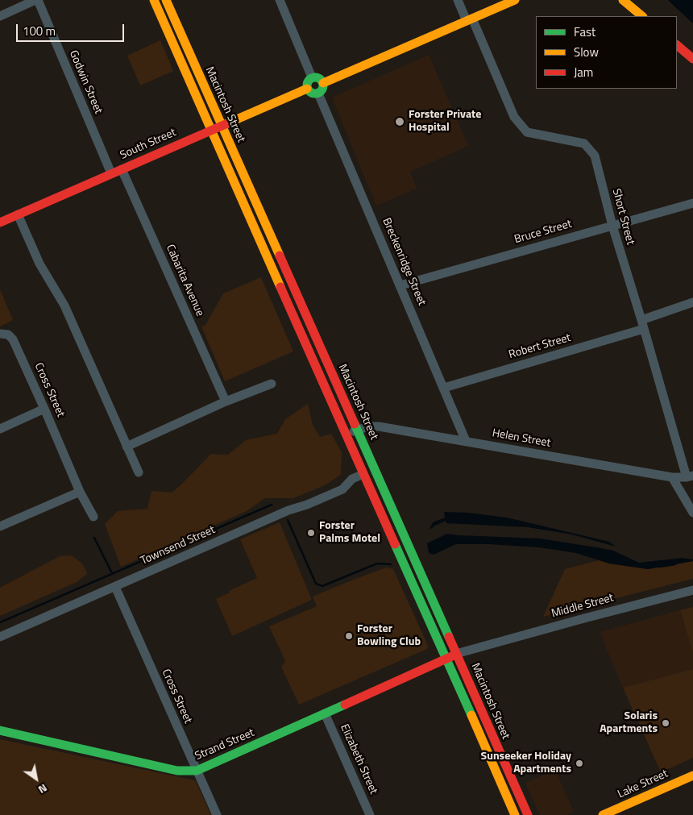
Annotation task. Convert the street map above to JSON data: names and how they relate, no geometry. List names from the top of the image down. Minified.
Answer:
{"streets":{"main road":["Macintosh Street","South Street","Middle Street","Strand Street","Lake Street"],"street":["Godwin Street","Short Street","Bruce Street","Breckenridge Street","Cabarita Avenue","Robert Street","Cross Street","Helen Street","Townsend Street","Elizabeth Street"]},"crossings":[["Godwin Street","South Street"],["Macintosh Street","South Street"],["Macintosh Street","Helen Street"],["Macintosh Street","Townsend Street"],["Macintosh Street","Middle Street"],["Macintosh Street","Strand Street"],["South Street","Breckenridge Street"],["South Street","Cabarita Avenue"],["Short Street","Bruce Street"],["Short Street","Robert Street"],["Short Street","Helen Street"],["Bruce Street","Breckenridge Street"],["Breckenridge Street","Robert Street"],["Breckenridge Street","Helen Street"],["Cross Street","Townsend Street"],["Cross Street","Strand Street"],["Middle Street","Strand Street"],["Strand Street","Elizabeth Street"]],"places":["Forster Private Hospital","Forster Palms Motel","Forster Bowling Club","Solaris Apartments","Sunseeker Holiday Apartments"],"legend":["Fast","Slow","Jam"],"scale_bar":"100 m","north":"bottom right"}
